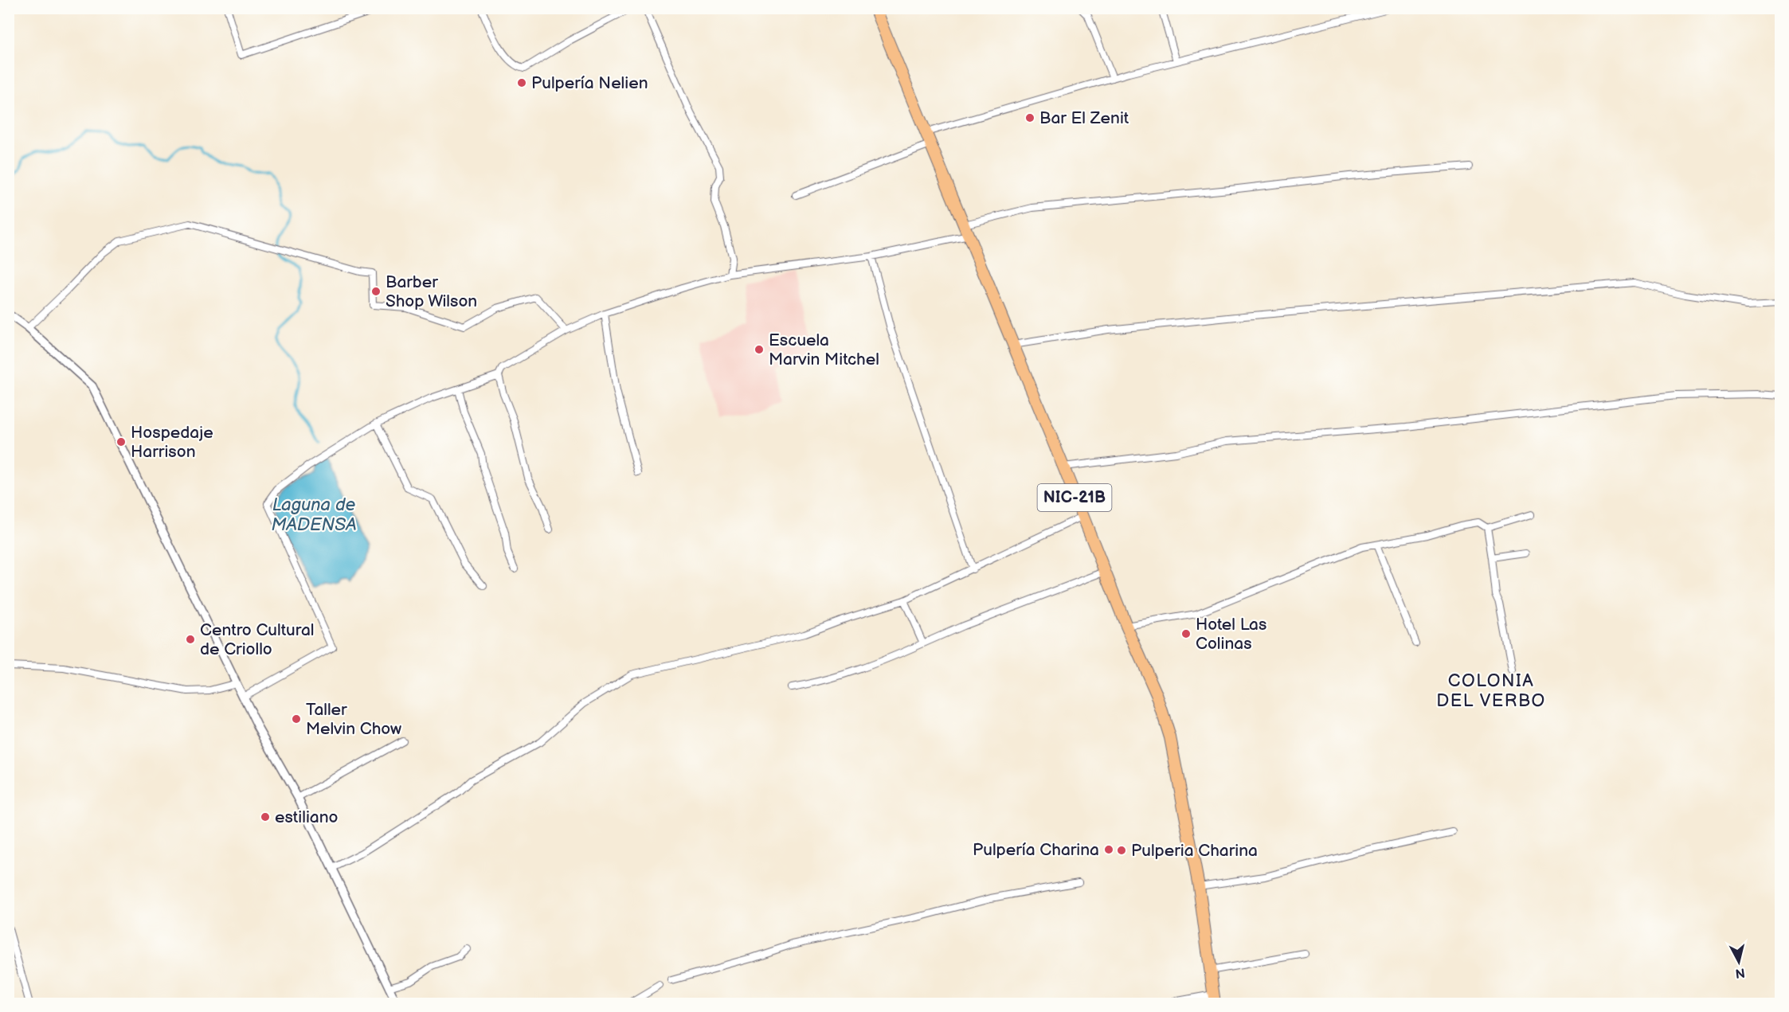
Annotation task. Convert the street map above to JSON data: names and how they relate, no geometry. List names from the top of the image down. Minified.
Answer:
{"streets":{"highway":["NIC-21B"]},"districts":["COLONIA DEL VERBO"],"water":["Laguna de MADENSA"],"places":["Pulpería Nelien","Bar El Zenit","Barber Shop Wilson","Escuela Marvin Mitchel","Hospedaje Harrison","Hotel Las Colinas","Centro Cultural de Criollo","Taller Melvin Chow","estiliano","Pulpería Charina","Pulperia Charina"],"north":"bottom"}
